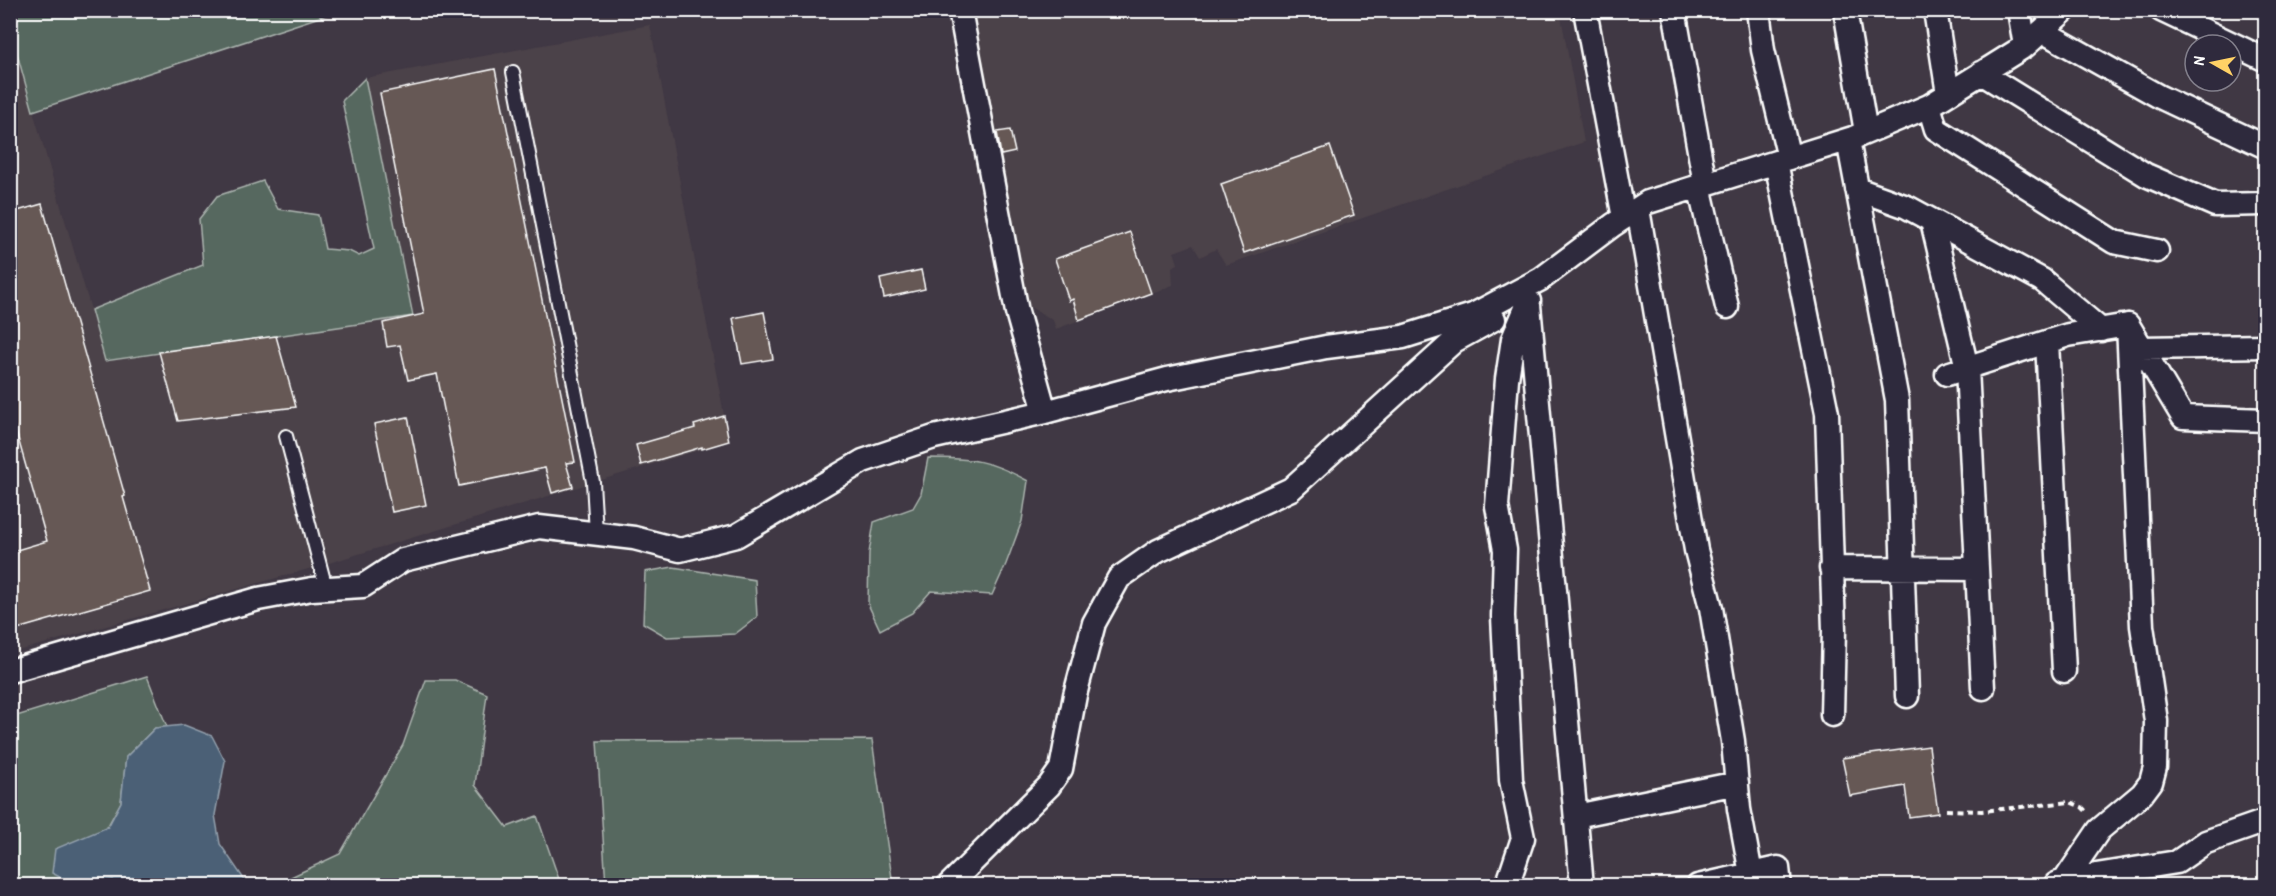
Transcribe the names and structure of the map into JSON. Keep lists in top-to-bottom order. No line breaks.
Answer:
{"north":"left"}
